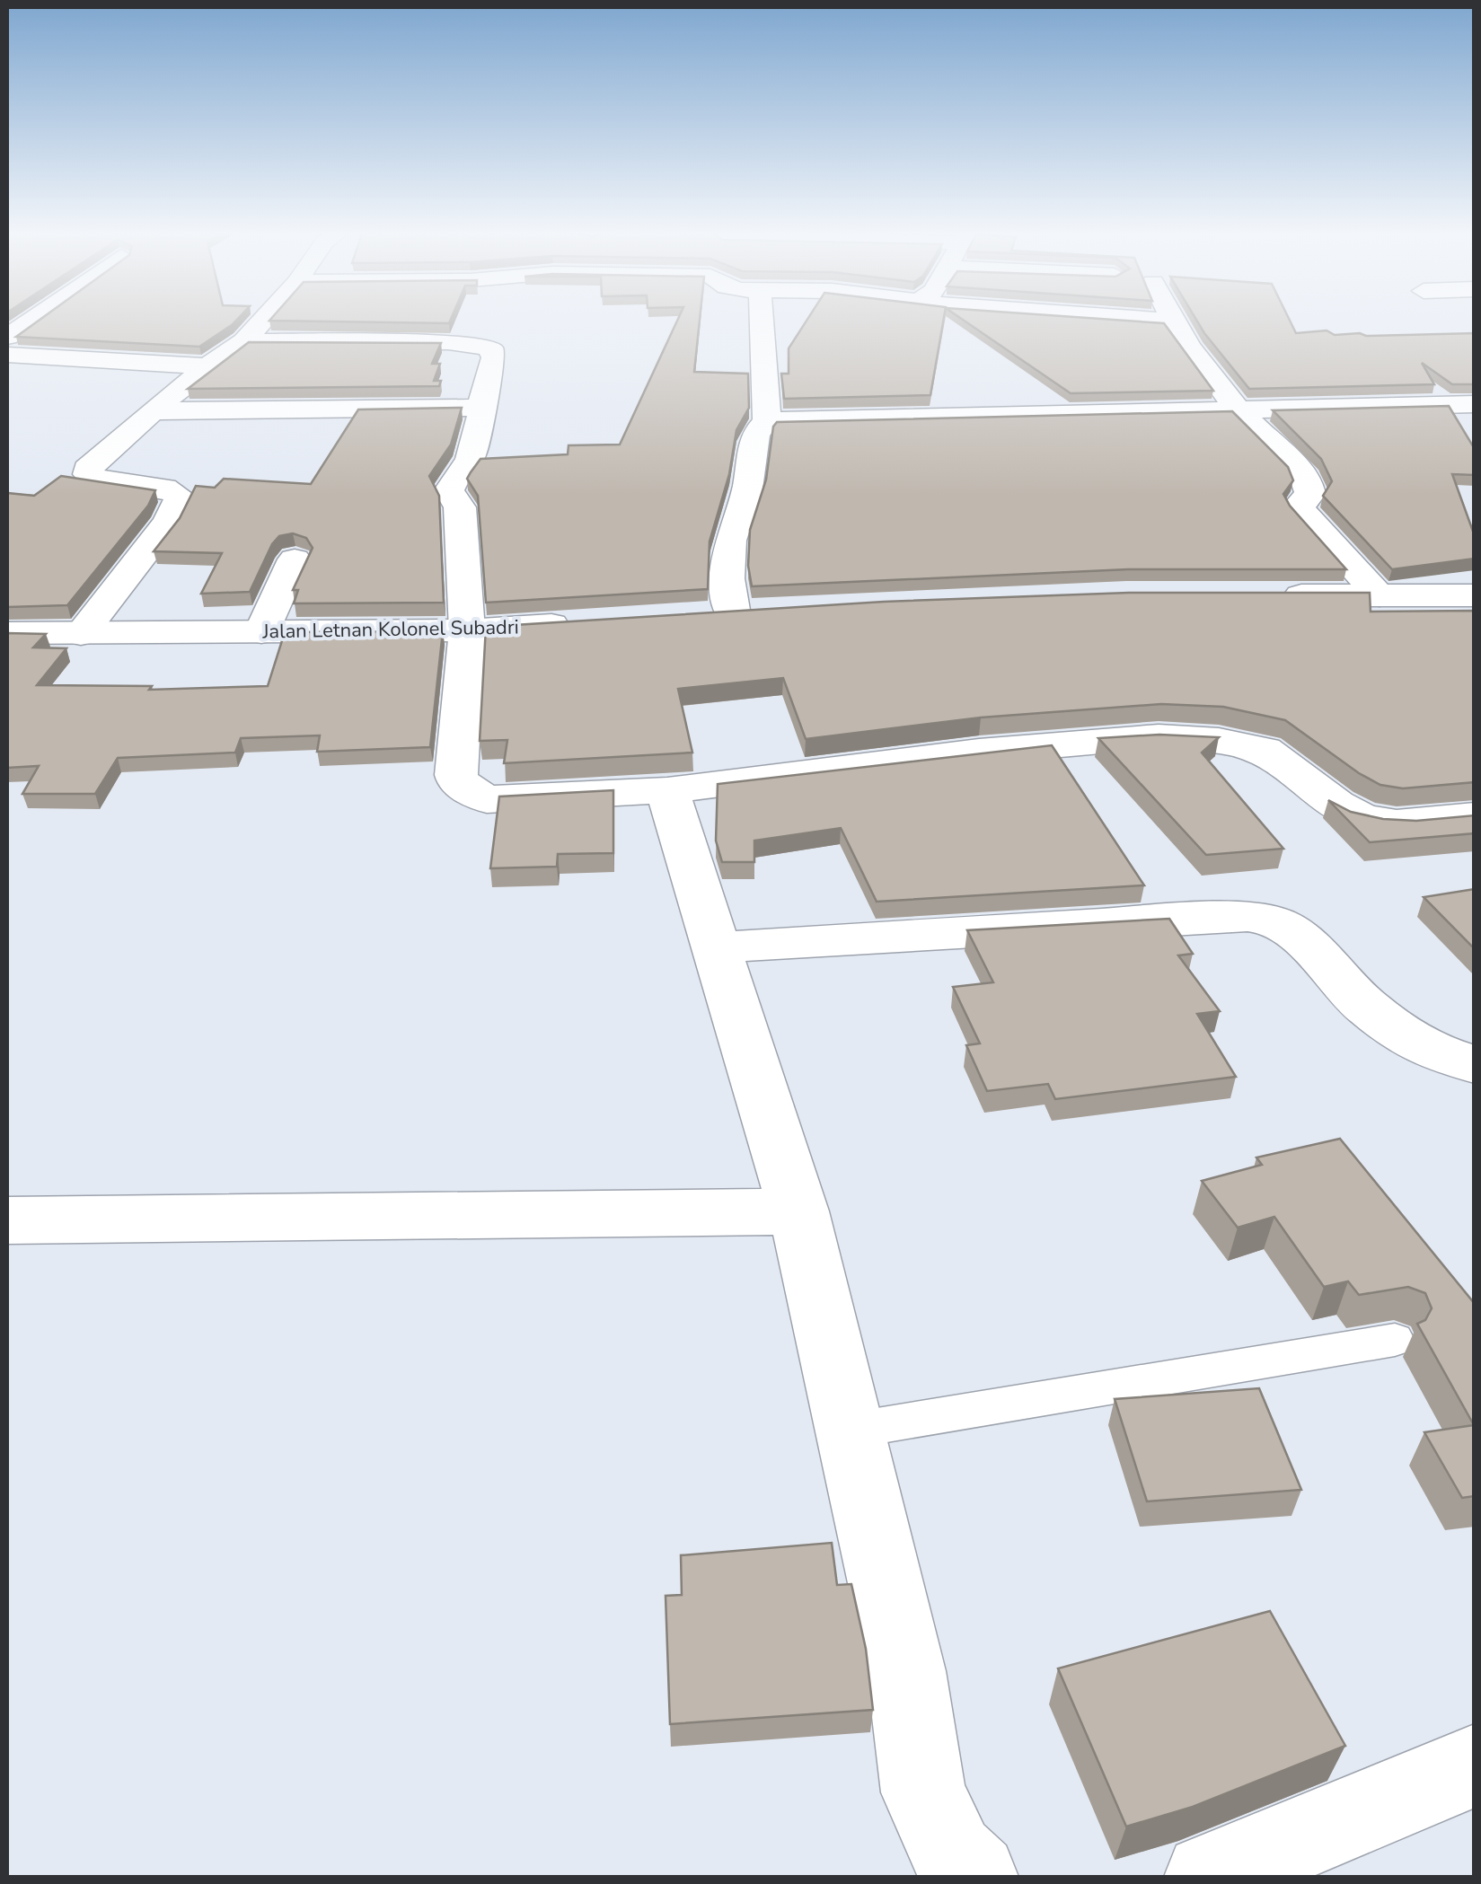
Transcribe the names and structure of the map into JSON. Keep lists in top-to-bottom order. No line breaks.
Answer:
{"streets":{"street":["Jalan Letnan Kolonel Subadri"]}}
